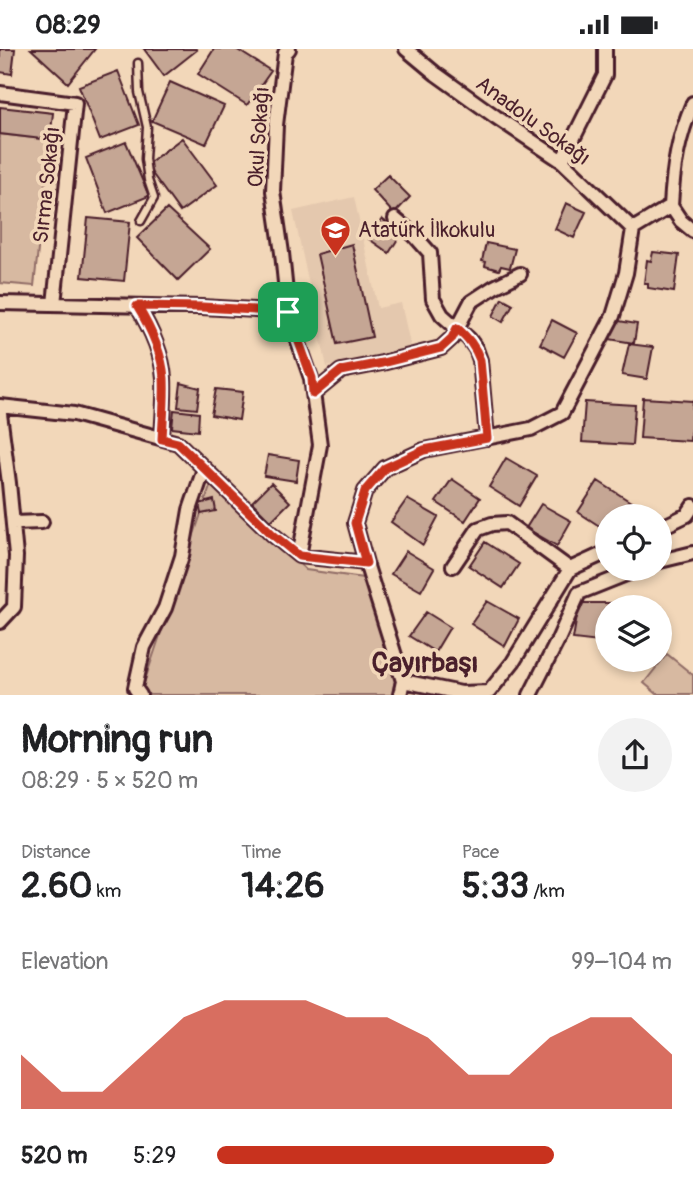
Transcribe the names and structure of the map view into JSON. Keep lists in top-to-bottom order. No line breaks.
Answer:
{"streets":{"street":["Anadolu Sokağı","Okul Sokağı","Sırma Sokağı"]},"districts":["Çayırbaşı"],"places":{"school or university":["Atatürk İlkokulu"]},"page":{"status":"08:29","heading":["Morning run","08:29 · 5 × 520 m"],"stats":[["Distance","2.60 km"],["Time","14:26"],["Pace","5:33 /km"]],"chart":["Elevation","99–104 m"],"list":[{"name":"520 m","note":"5:29"}]}}
